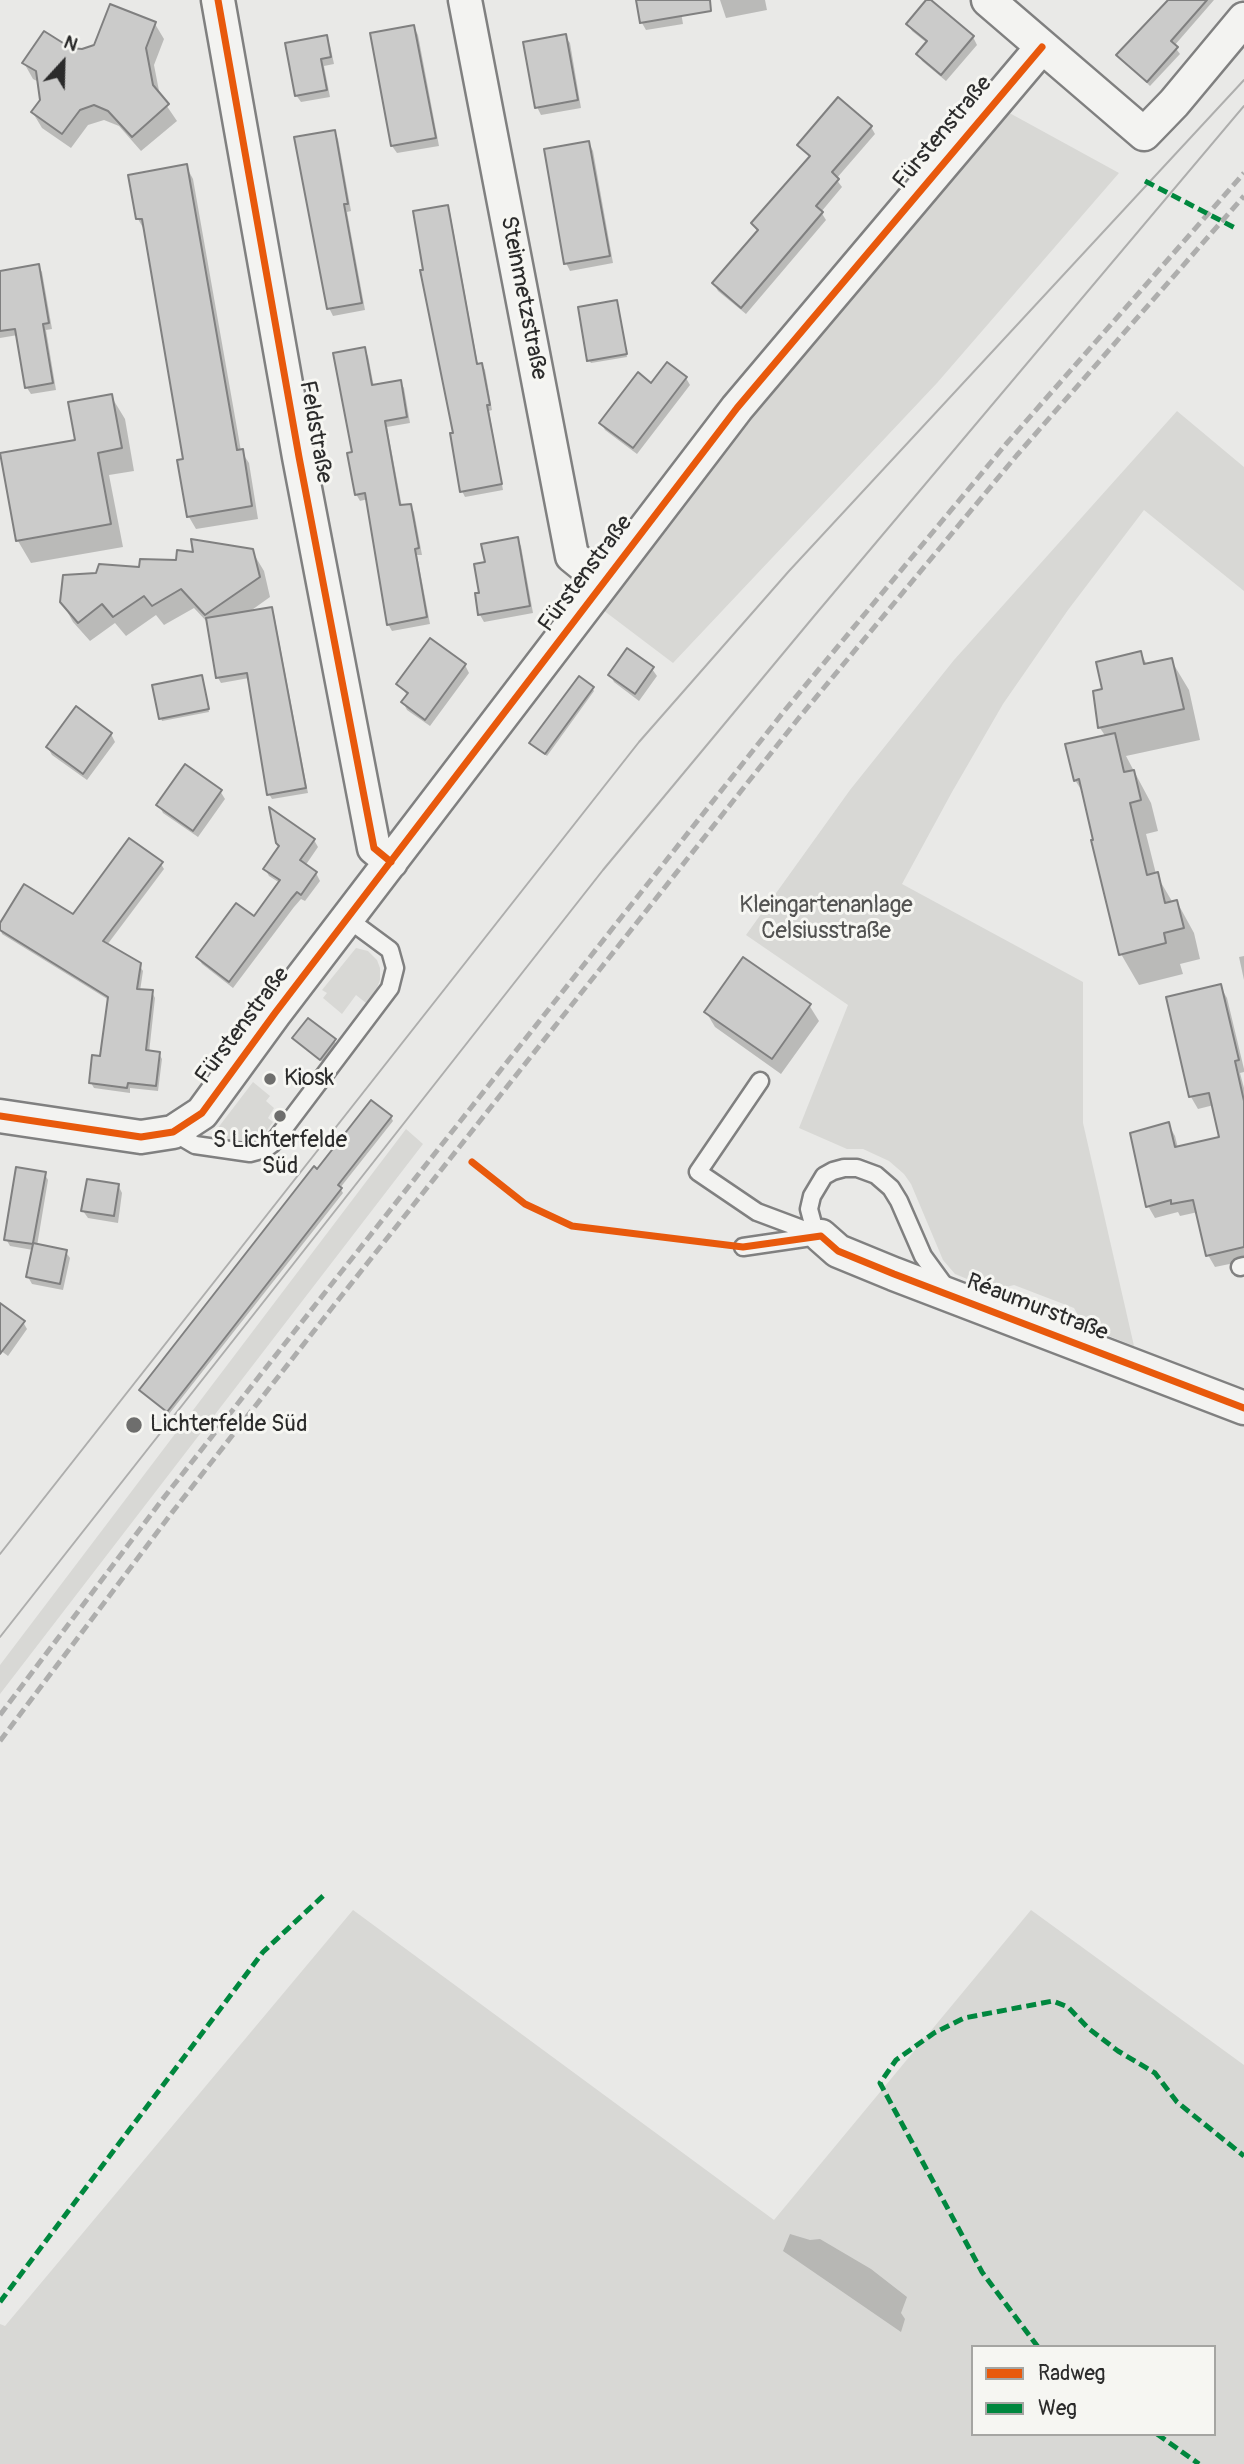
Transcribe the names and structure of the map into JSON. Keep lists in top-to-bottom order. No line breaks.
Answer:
{"streets":{"street":["Fürstenstraße","Steinmetzstraße","Feldstraße","Réaumurstraße"]},"crossings":[["Fürstenstraße","Steinmetzstraße"],["Fürstenstraße","Feldstraße"]],"parks":["Kleingartenanlage Celsiusstraße"],"places":["Kiosk","S Lichterfelde Süd","Lichterfelde Süd"],"legend":["Radweg","Weg"],"north":"top"}
